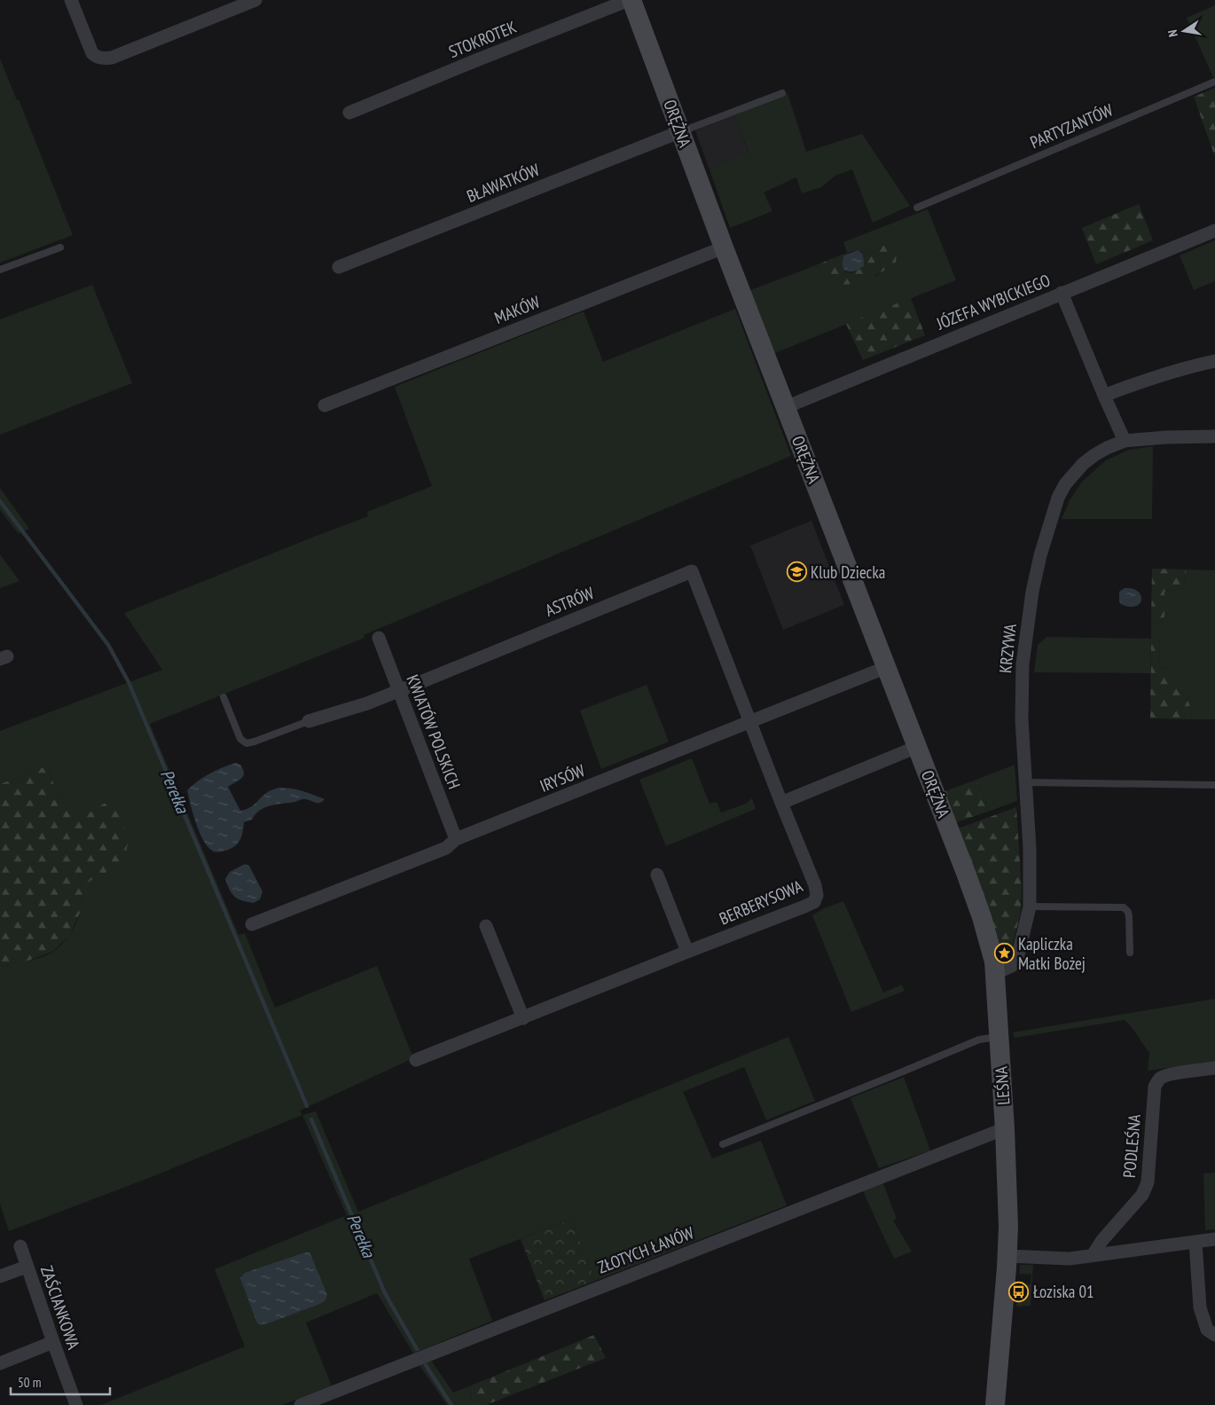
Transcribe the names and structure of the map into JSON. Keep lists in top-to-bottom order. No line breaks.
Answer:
{"streets":{"street":["STOKROTEK","ORĘŻNA","BŁAWATKÓW","JÓZEFA WYBICKIEGO","MAKÓW","ASTRÓW","KRZYWA","KWIATÓW POLSKICH","IRYSÓW","BERBERYSOWA","LEŚNA","PODLEŚNA","ZŁOTYCH ŁANÓW","ZAŚCIANKOWA"],"lane":["PARTYZANTÓW"]},"crossings":[["STOKROTEK","ORĘŻNA"],["ORĘŻNA","BŁAWATKÓW"],["ORĘŻNA","JÓZEFA WYBICKIEGO"],["ORĘŻNA","MAKÓW"],["ORĘŻNA","IRYSÓW"],["ORĘŻNA","LEŚNA"],["ASTRÓW","KWIATÓW POLSKICH"],["ASTRÓW","IRYSÓW"],["KRZYWA","LEŚNA"],["KWIATÓW POLSKICH","IRYSÓW"],["LEŚNA","ZŁOTYCH ŁANÓW"]],"water":["Perełka"],"places":{"school or university":["Klub Dziecka"],"place":["Kapliczka Matki Bożej"],"bus stop":["Łoziska 01"]},"scale_bar":"50 m","north":"left"}
